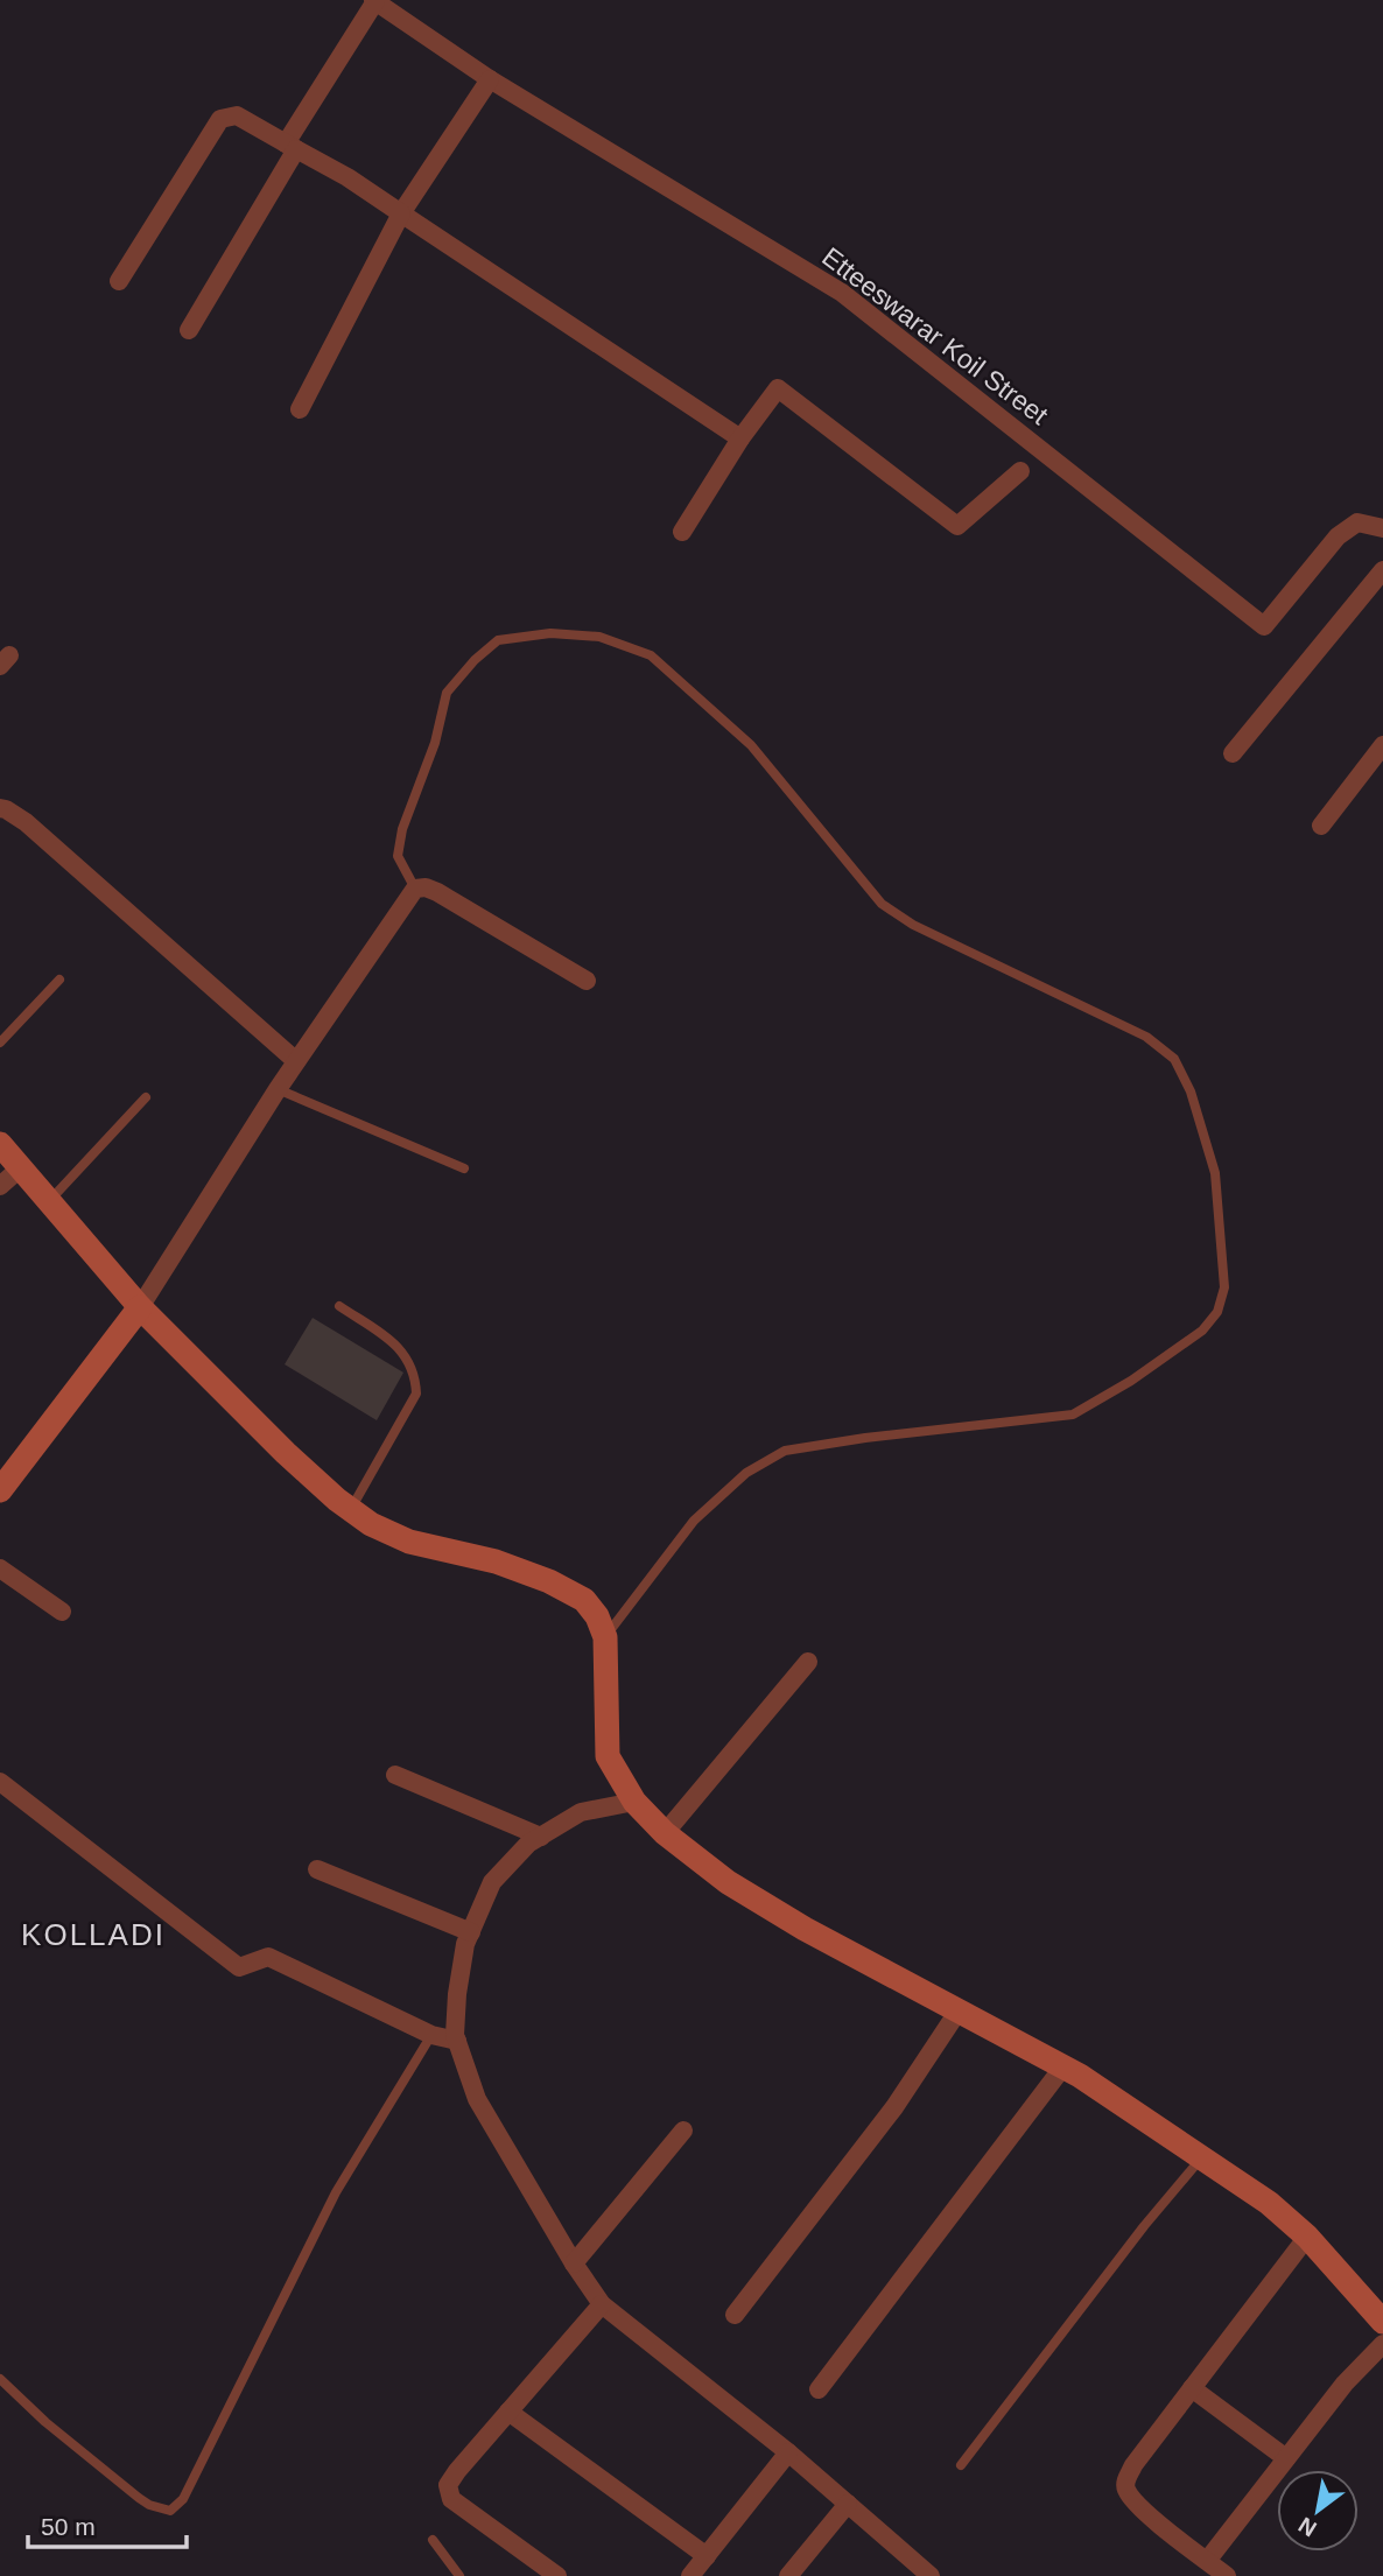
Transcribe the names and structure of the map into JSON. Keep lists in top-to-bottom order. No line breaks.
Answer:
{"streets":{"street":["Etteeswarar Koil Street"]},"districts":["KOLLADI"],"scale_bar":"50 m","north":"bottom left"}
